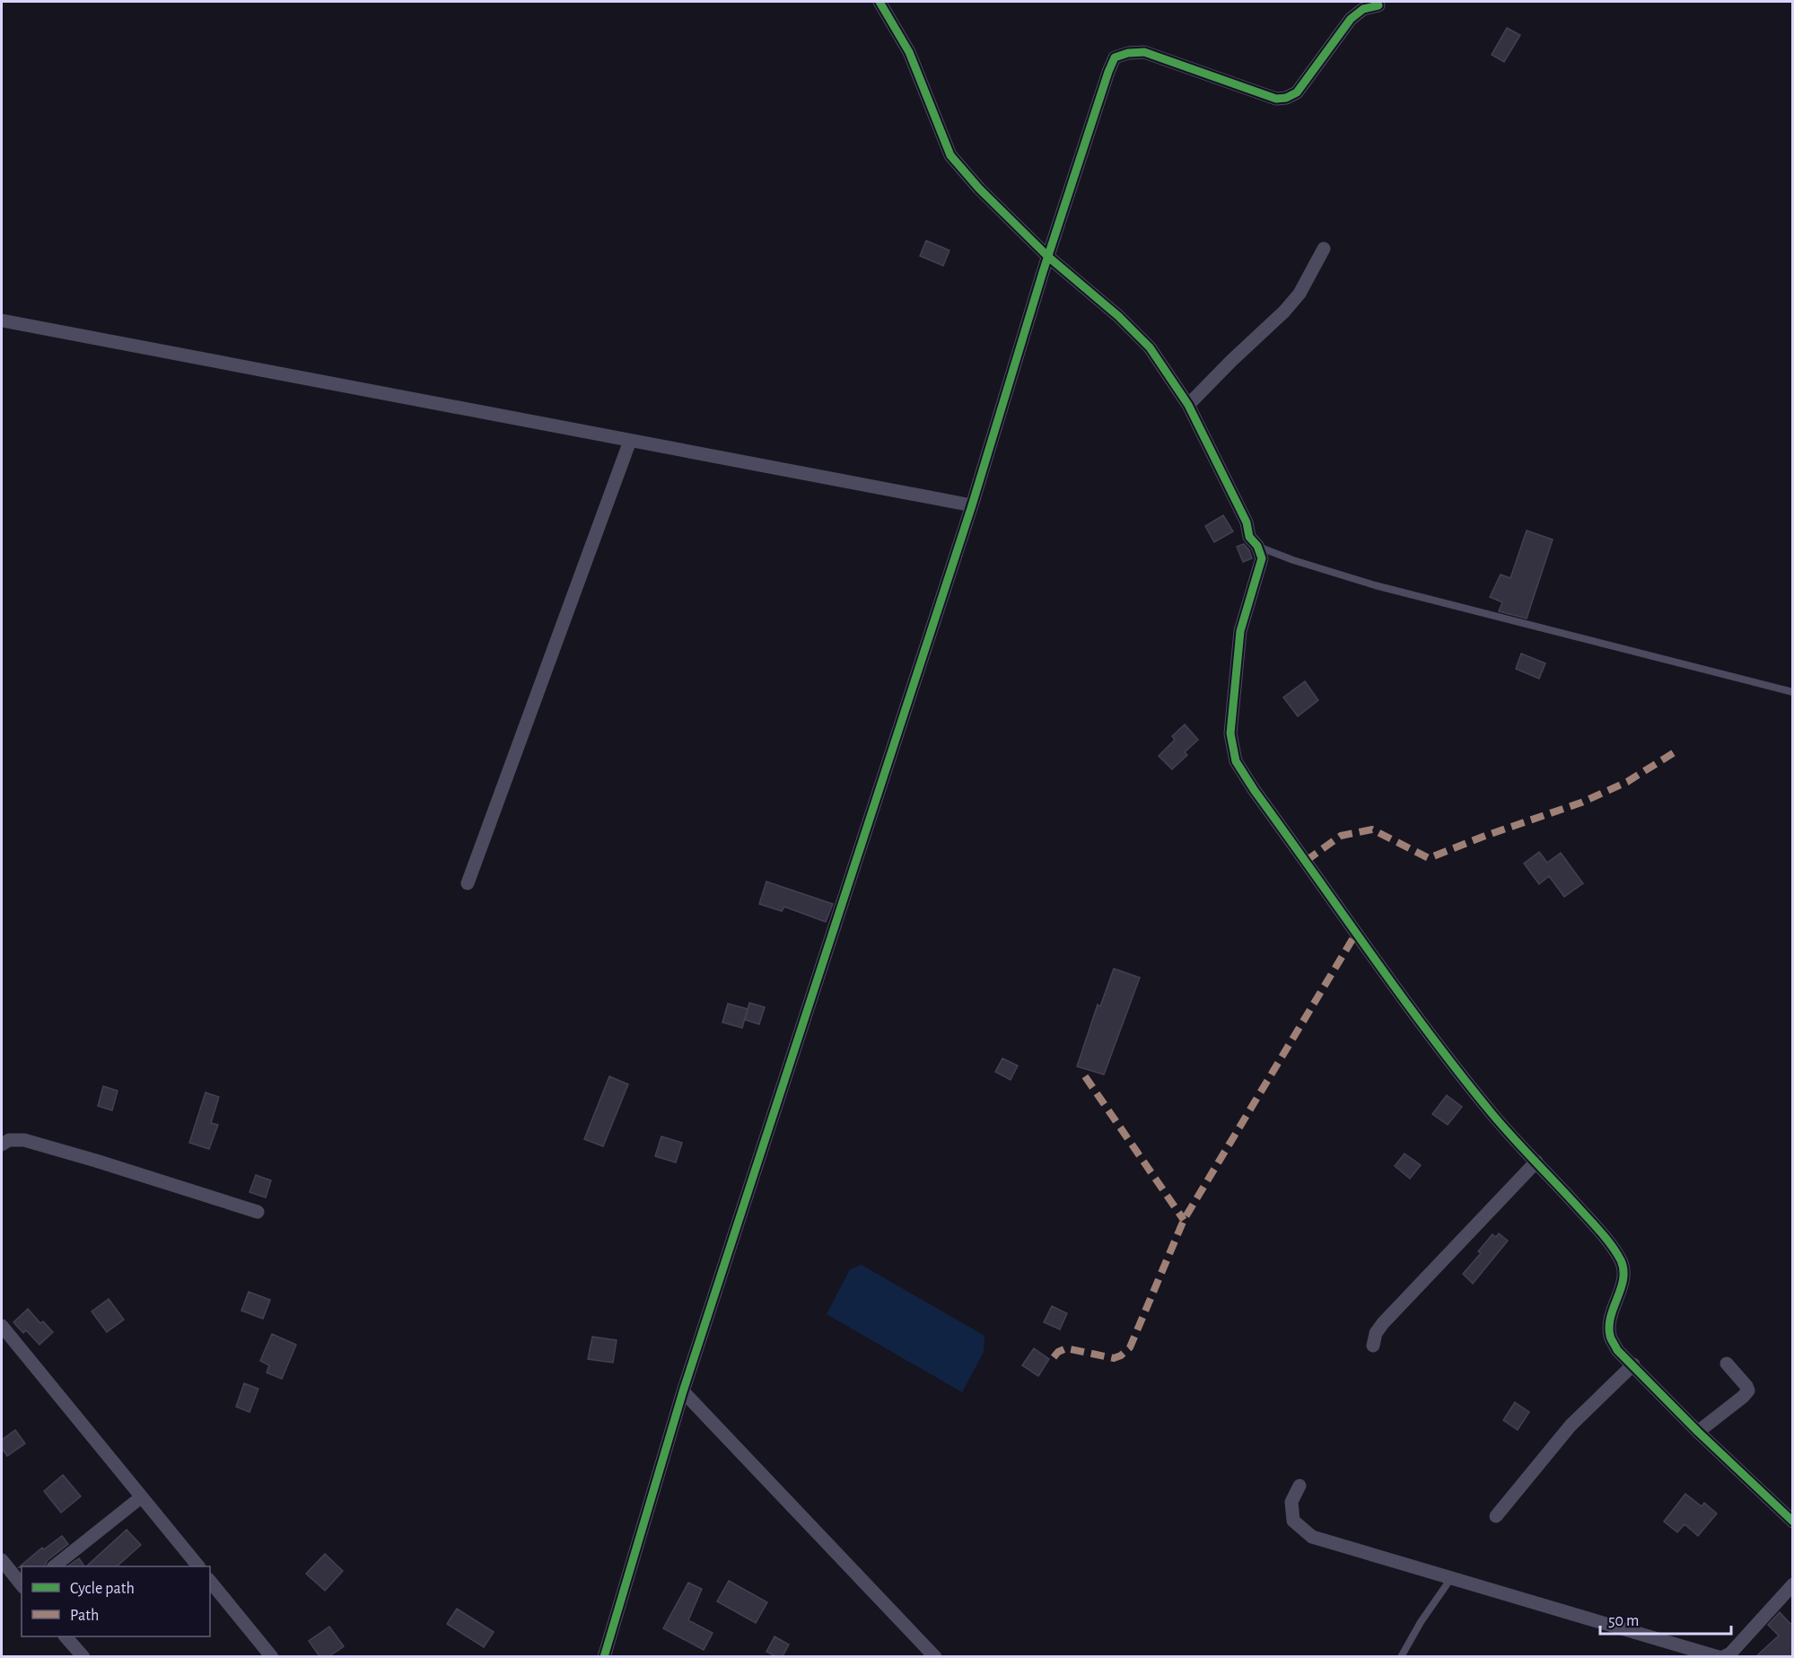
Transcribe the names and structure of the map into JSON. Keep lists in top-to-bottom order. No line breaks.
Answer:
{"legend":["Cycle path","Path"],"scale_bar":"50 m"}
